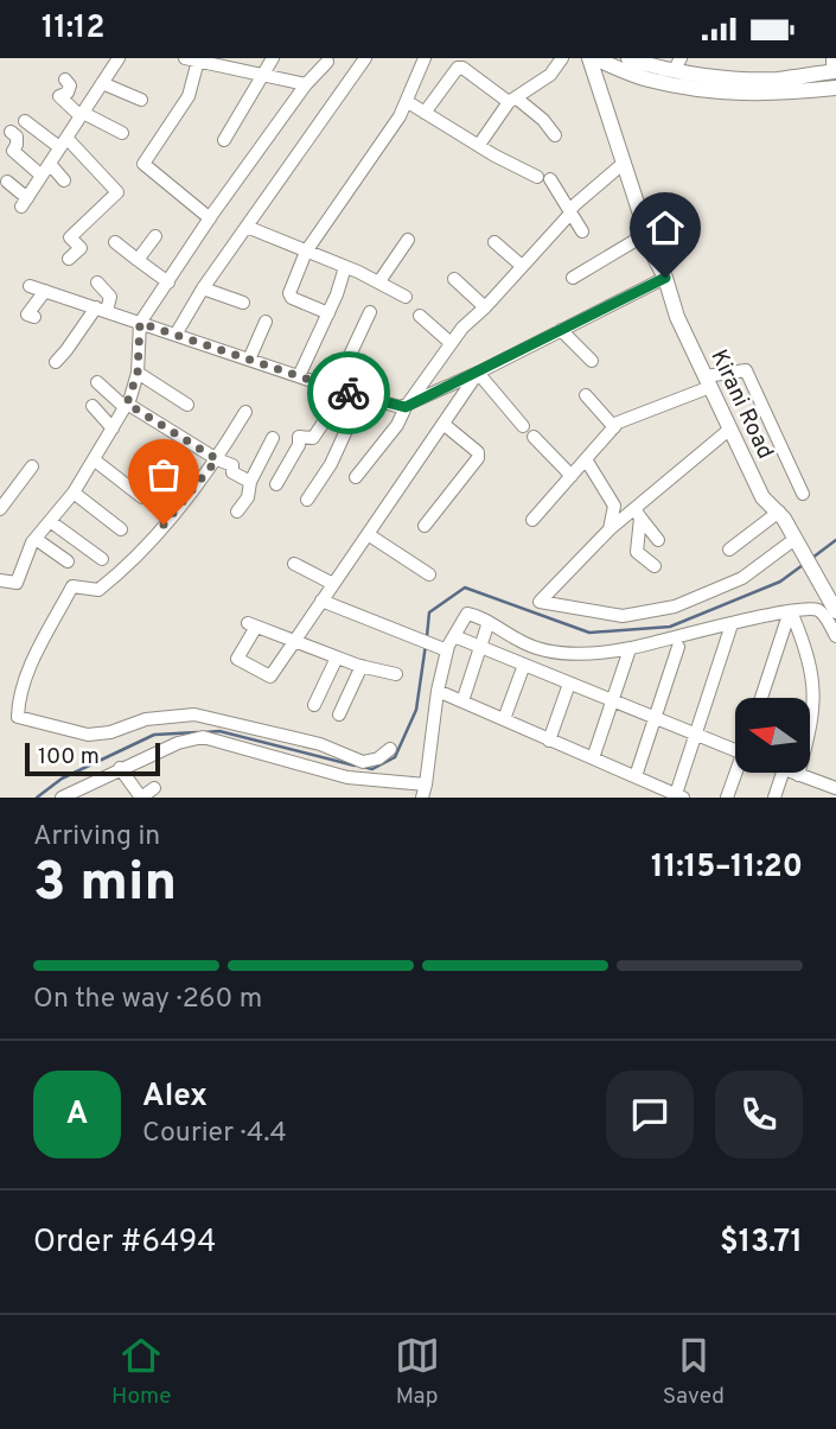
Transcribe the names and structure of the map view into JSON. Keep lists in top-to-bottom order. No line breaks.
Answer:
{"streets":{"main road":["Kirani Road"]},"scale_bar":"100 m","north":"left","page":{"status":"11:12","scale":"100 m","heading":["3 min","Arriving in","11:15–11:20"],"panel":["Alex","Courier · 4.4","Order #6494","$13.71"],"bar":"On the way · 260 m","round":"A","tabs":["Home","Map","Saved"]}}
